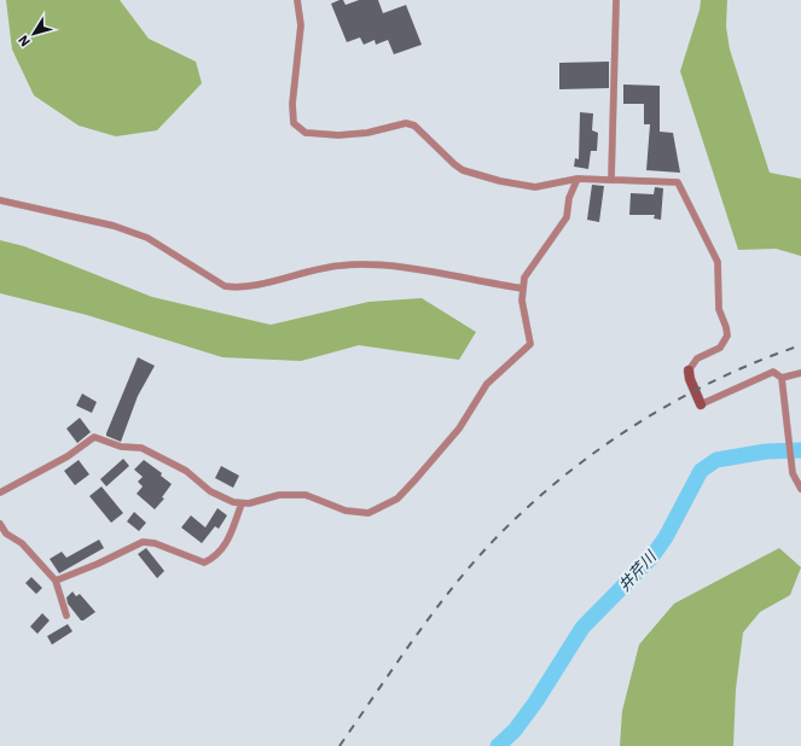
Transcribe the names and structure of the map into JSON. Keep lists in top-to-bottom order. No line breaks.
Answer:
{"water":["井芹川"],"north":"bottom left"}
